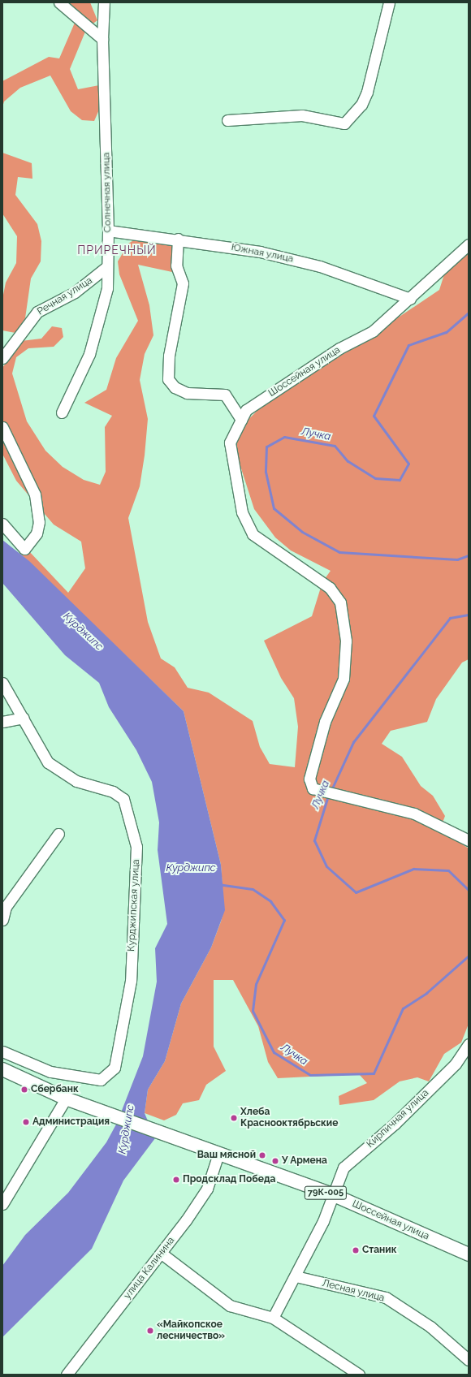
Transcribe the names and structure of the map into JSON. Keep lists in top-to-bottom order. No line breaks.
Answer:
{"streets":{"main road":["Шоссейная улица","79К-005"],"street":["Солнечная улица","Южная улица","Речная улица","Курджипская улица","Кирпичная улица","улица Калинина","Лесная улица"]},"crossings":[["Солнечная улица","Южная улица"],["Солнечная улица","Речная улица"],["Южная улица","Шоссейная улица"],["Шоссейная улица","Кирпичная улица"],["Шоссейная улица","улица Калинина"],["Кирпичная улица","Лесная улица"]],"districts":["ПРИРЕЧНЫЙ"],"water":["Лучка","Курджипс"],"places":["Сбербанк","Хлеба Краснооктябрьские","Администрация","Ваш мясной","У Армена","Продсклад Победа","Станик","«Майкопское лесничество»"]}
